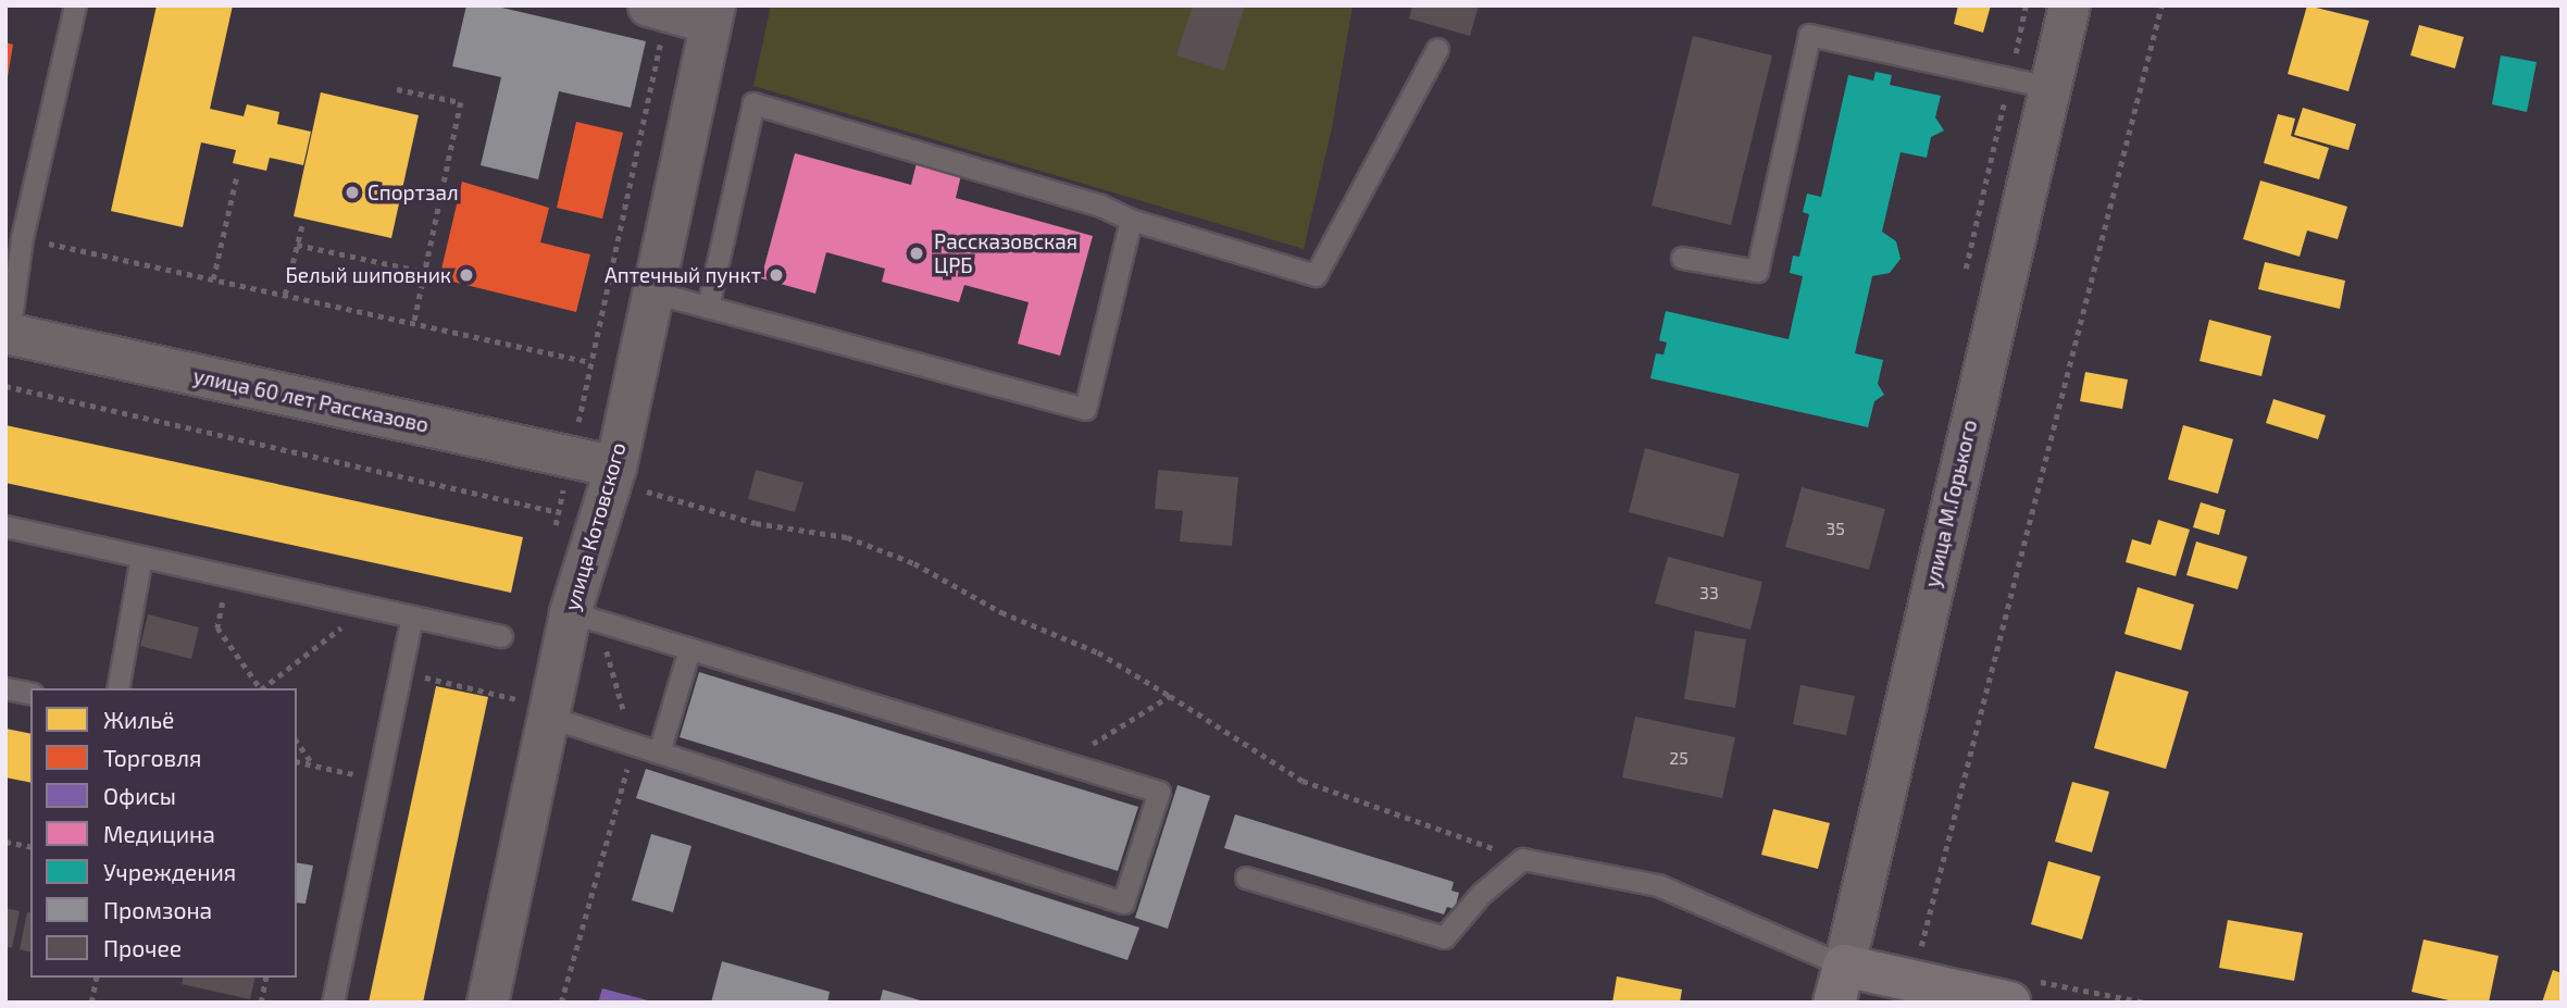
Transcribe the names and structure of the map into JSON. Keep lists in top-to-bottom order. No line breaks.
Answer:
{"streets":{"street":["улица 60 лет Рассказово","улица М.Горького","улица Котовского"]},"crossings":[["улица 60 лет Рассказово","улица Котовского"]],"places":["Спортзал","Рассказовская ЦРБ","Белый шиповник","Аптечный пункт"],"house_numbers":["35","33","25"],"legend":["Жильё","Торговля","Офисы","Медицина","Учреждения","Промзона","Прочее"]}
